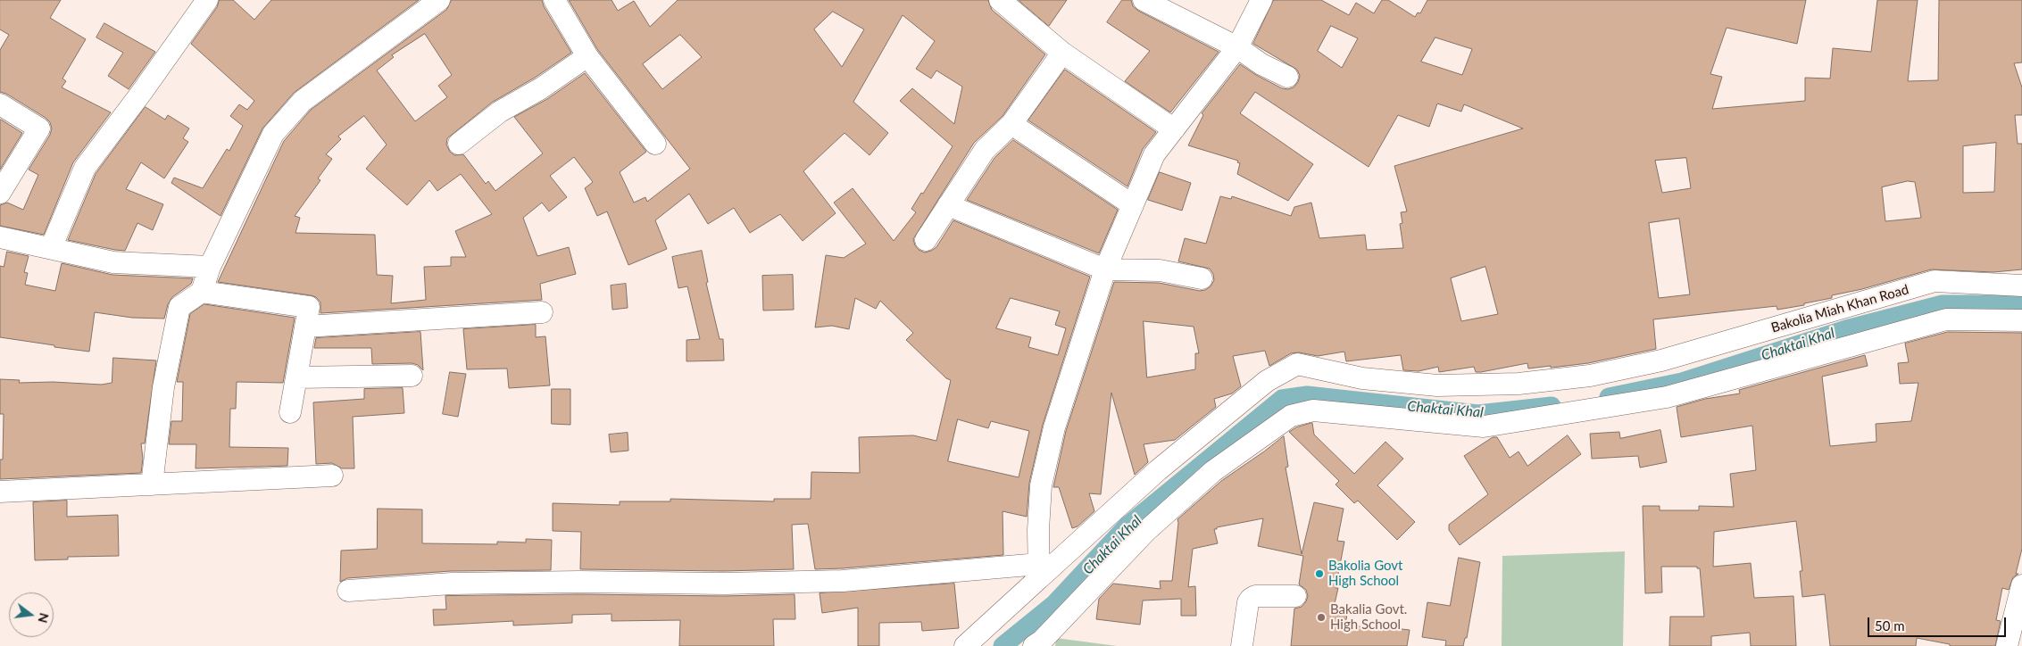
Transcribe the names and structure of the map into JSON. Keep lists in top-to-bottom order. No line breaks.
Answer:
{"streets":{"street":["Bakolia Miah Khan Road"]},"water":["Chaktai Khal"],"places":["Bakolia Govt High School","Bakalia Govt. High School"],"scale_bar":"50 m","north":"right"}
